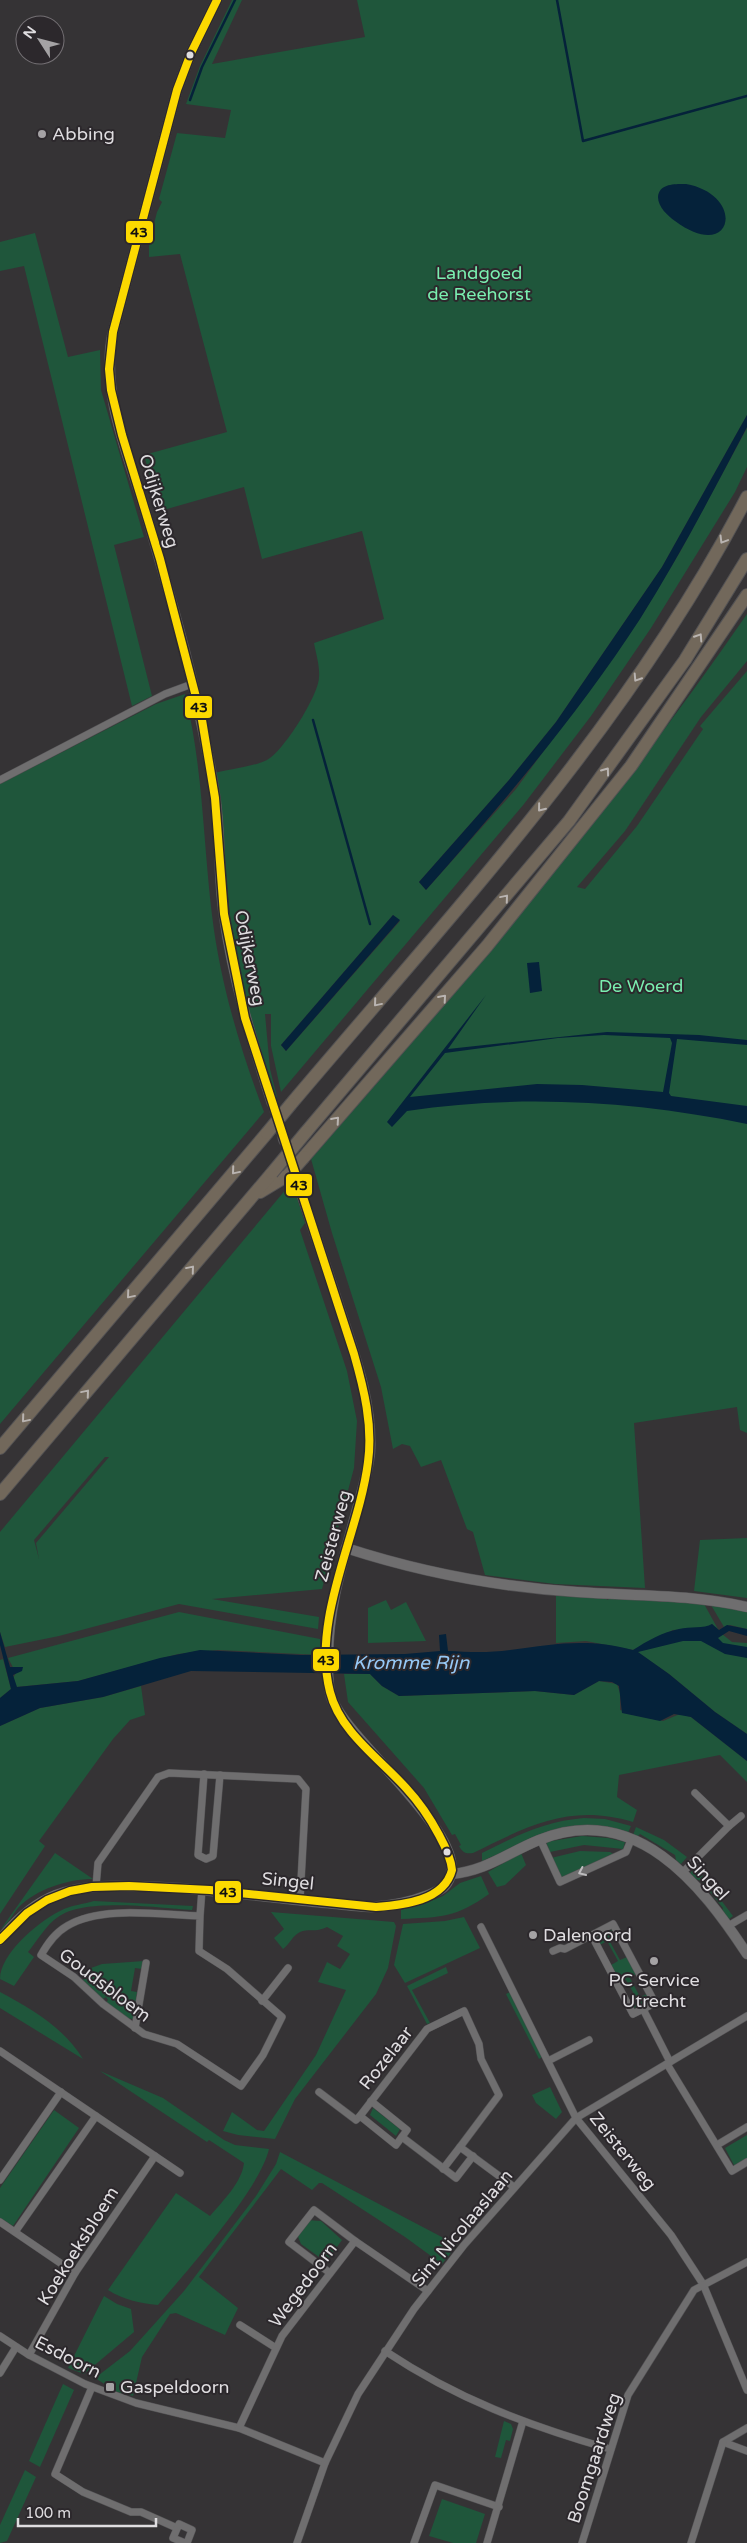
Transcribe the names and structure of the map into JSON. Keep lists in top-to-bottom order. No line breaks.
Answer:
{"streets":{"street":["Odijkerweg","Zeisterweg","Singel","Goudsbloem","Rozelaar","Sint Nicolaaslaan","Koekoeksbloem","Wegedoorn","Esdoorn","Boomgaardweg"]},"crossings":[["Zeisterweg","Singel"],["Zeisterweg","Sint Nicolaaslaan"],["Zeisterweg","Boomgaardweg"],["Singel","Goudsbloem"],["Sint Nicolaaslaan","Wegedoorn"],["Sint Nicolaaslaan","Esdoorn"],["Koekoeksbloem","Esdoorn"],["Wegedoorn","Esdoorn"]],"water":["Kromme Rijn"],"parks":["Landgoed de Reehorst","De Woerd"],"places":{"other":["Abbing","Dalenoord","PC Service Utrecht"],"transit":["Gaspeldoorn"]},"lines":["transit line 43"],"scale_bar":"100 m","north":"top left"}
